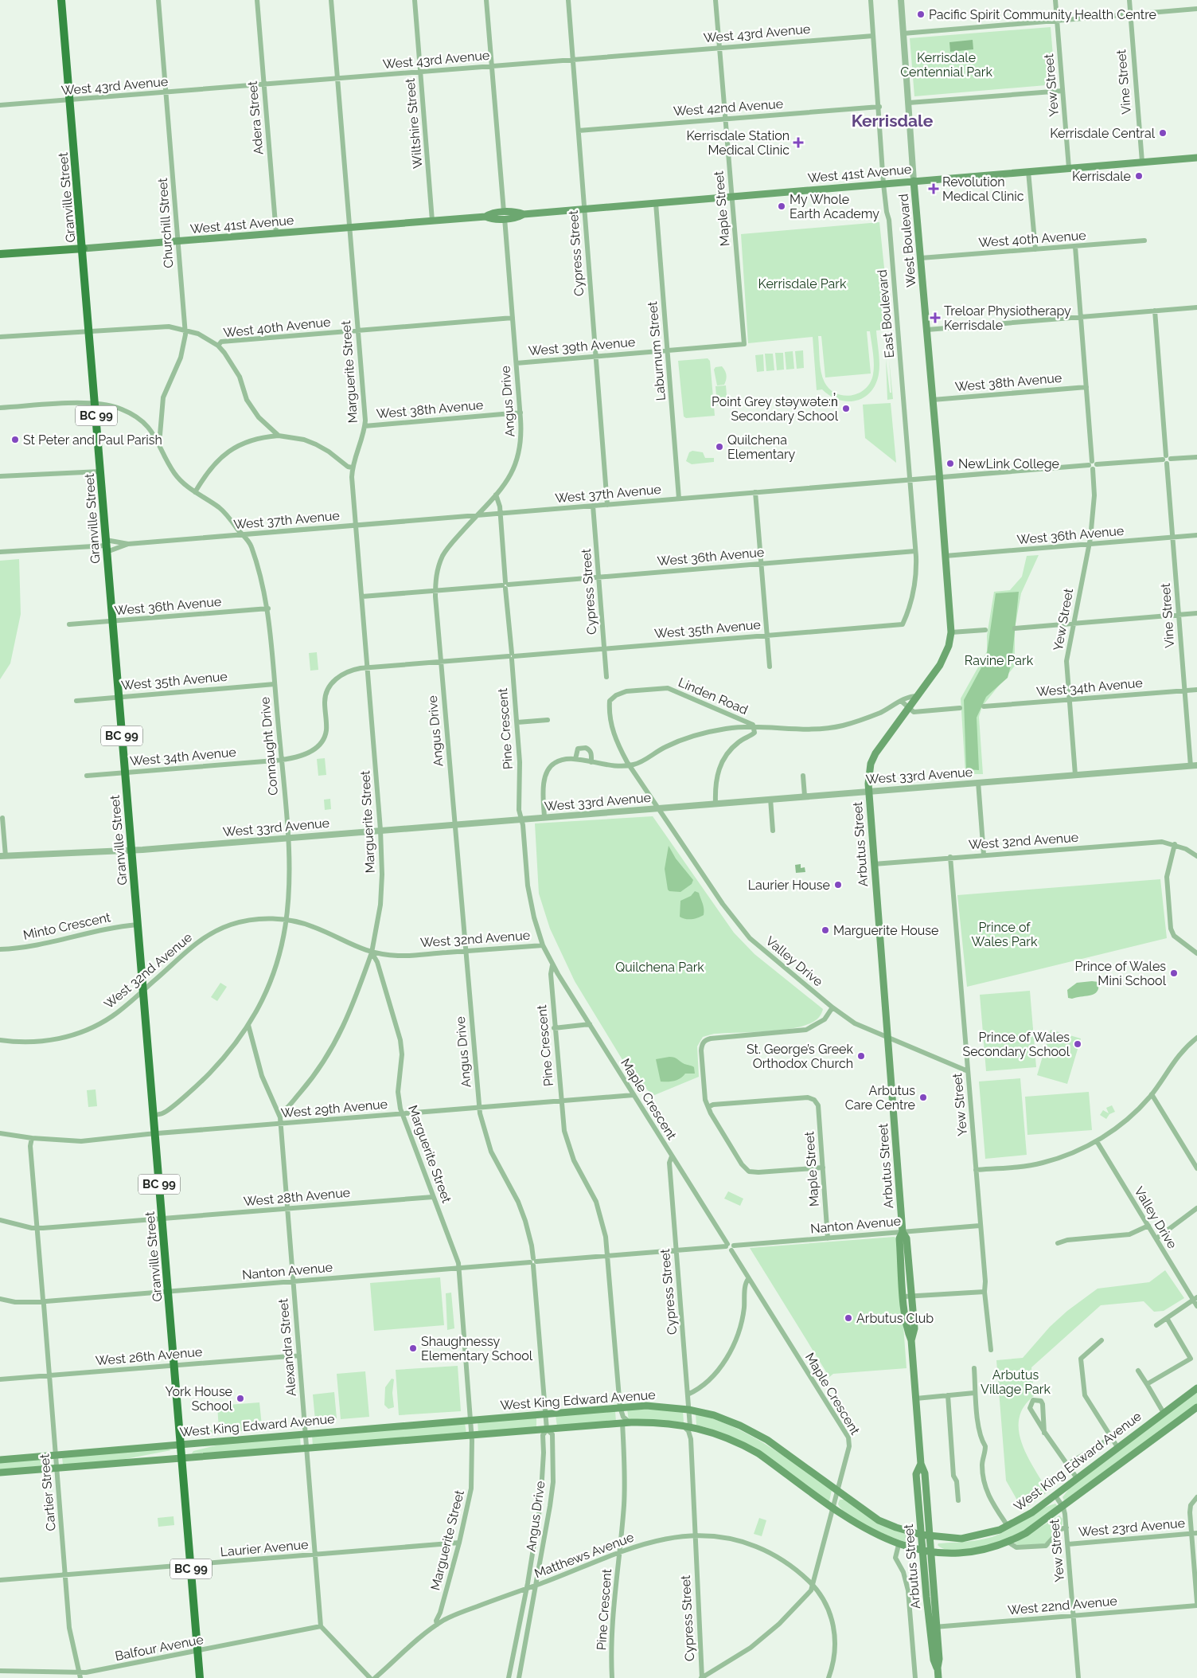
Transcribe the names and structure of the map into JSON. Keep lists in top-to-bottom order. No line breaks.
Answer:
{"streets":{"highway":["Granville Street","BC 99"],"main road":["West 41st Avenue","West Boulevard","Arbutus Street","West King Edward Avenue"],"street":["West 43rd Avenue","Vine Street","Yew Street","West 42nd Avenue","Adera Street","Wiltshire Street","Maple Street","Churchill Street","West 40th Avenue","Cypress Street","East Boulevard","West 39th Avenue","Laburnum Street","Marguerite Street","West 38th Avenue","Angus Drive","West 37th Avenue","West 36th Avenue","West 35th Avenue","West 34th Avenue","Linden Road","Pine Crescent","Connaught Drive","West 33rd Avenue","West 32nd Avenue","Minto Crescent","Valley Drive","Maple Crescent","West 29th Avenue","West 28th Avenue","Nanton Avenue","Alexandra Street","West 26th Avenue","Cartier Street","West 23rd Avenue","Laurier Avenue","Matthews Avenue","West 22nd Avenue","Balfour Avenue"]},"crossings":[["West 43rd Avenue","Adera Street"],["West 43rd Avenue","Wiltshire Street"],["West 43rd Avenue","Granville Street"],["West 43rd Avenue","Maple Street"],["West 43rd Avenue","Churchill Street"],["West 43rd Avenue","Cypress Street"],["West 43rd Avenue","East Boulevard"],["West 43rd Avenue","Marguerite Street"],["West 43rd Avenue","Angus Drive"],["Vine Street","West 41st Avenue"],["Vine Street","West 37th Avenue"],["Vine Street","West 36th Avenue"],["Vine Street","West 34th Avenue"],["Vine Street","West 33rd Avenue"],["Yew Street","West 41st Avenue"],["Yew Street","West 40th Avenue"],["Yew Street","West 38th Avenue"],["Yew Street","West 37th Avenue"],["Yew Street","West 36th Avenue"],["Yew Street","West 34th Avenue"],["Yew Street","West 33rd Avenue"],["Yew Street","West 32nd Avenue"],["Yew Street","Valley Drive"],["Yew Street","Nanton Avenue"],["Yew Street","West King Edward Avenue"],["Yew Street","West 23rd Avenue"],["Yew Street","West 22nd Avenue"],["West 42nd Avenue","Maple Street"],["West 42nd Avenue","Cypress Street"],["West 42nd Avenue","East Boulevard"],["Adera Street","West 41st Avenue"],["Wiltshire Street","West 41st Avenue"],["West 41st Avenue","Granville Street"],["West 41st Avenue","Maple Street"],["West 41st Avenue","Churchill Street"],["West 41st Avenue","West Boulevard"],["West 41st Avenue","Cypress Street"],["West 41st Avenue","East Boulevard"],["West 41st Avenue","Laburnum Street"],["West 41st Avenue","Marguerite Street"],["West 41st Avenue","Angus Drive"],["Granville Street","West 40th Avenue"],["Granville Street","West 37th Avenue"],["Granville Street","West 36th Avenue"],["Granville Street","West 35th Avenue"],["Granville Street","West 34th Avenue"],["Granville Street","Connaught Drive"],["Granville Street","West 33rd Avenue"],["Granville Street","West 32nd Avenue"],["Granville Street","Minto Crescent"],["Granville Street","West 29th Avenue"],["Granville Street","West 28th Avenue"],["Granville Street","Nanton Avenue"],["Granville Street","West 26th Avenue"],["Granville Street","West King Edward Avenue"],["Granville Street","Laurier Avenue"],["Granville Street","Balfour Avenue"],["Maple Street","West 39th Avenue"],["Maple Street","Nanton Avenue"],["Churchill Street","West 40th Avenue"],["Churchill Street","Connaught Drive"],["West 40th Avenue","West Boulevard"],["West 40th Avenue","Marguerite Street"],["West 40th Avenue","Angus Drive"],["West Boulevard","West 38th Avenue"],["West Boulevard","West 37th Avenue"],["West Boulevard","Arbutus Street"],["Cypress Street","West 39th Avenue"],["Cypress Street","West 37th Avenue"],["Cypress Street","West 36th Avenue"],["Cypress Street","West 35th Avenue"],["Cypress Street","Maple Crescent"],["Cypress Street","Nanton Avenue"],["Cypress Street","West King Edward Avenue"],["Cypress Street","Matthews Avenue"],["East Boulevard","West 37th Avenue"],["East Boulevard","West 36th Avenue"],["East Boulevard","West 35th Avenue"],["West 39th Avenue","Laburnum Street"],["West 39th Avenue","Angus Drive"],["Laburnum Street","West 37th Avenue"],["Marguerite Street","West 38th Avenue"],["Marguerite Street","West 37th Avenue"],["Marguerite Street","West 36th Avenue"],["Marguerite Street","West 35th Avenue"],["Marguerite Street","West 34th Avenue"],["Marguerite Street","West 33rd Avenue"],["Marguerite Street","West 32nd Avenue"],["Marguerite Street","West 29th Avenue"],["Marguerite Street","West 28th Avenue"],["Marguerite Street","Nanton Avenue"],["Marguerite Street","West King Edward Avenue"],["Marguerite Street","Laurier Avenue"],["Marguerite Street","Matthews Avenue"],["West 38th Avenue","Angus Drive"],["Angus Drive","West 37th Avenue"],["Angus Drive","West 36th Avenue"],["Angus Drive","West 35th Avenue"],["Angus Drive","Pine Crescent"],["Angus Drive","West 33rd Avenue"],["Angus Drive","West 32nd Avenue"],["Angus Drive","West 29th Avenue"],["Angus Drive","Nanton Avenue"],["Angus Drive","West King Edward Avenue"],["Angus Drive","Matthews Avenue"],["West 37th Avenue","Pine Crescent"],["West 37th Avenue","Connaught Drive"],["West 37th Avenue","Arbutus Street"],["West 36th Avenue","Pine Crescent"],["West 36th Avenue","Connaught Drive"],["West 36th Avenue","Arbutus Street"],["West 35th Avenue","West 34th Avenue"],["West 35th Avenue","Pine Crescent"],["West 35th Avenue","Connaught Drive"],["West 34th Avenue","Connaught Drive"],["Pine Crescent","West 33rd Avenue"],["Pine Crescent","West 32nd Avenue"],["Pine Crescent","Maple Crescent"],["Pine Crescent","West 29th Avenue"],["Pine Crescent","Nanton Avenue"],["Pine Crescent","West King Edward Avenue"],["Pine Crescent","Matthews Avenue"],["Connaught Drive","West 33rd Avenue"],["Connaught Drive","West 32nd Avenue"],["Connaught Drive","Alexandra Street"],["West 33rd Avenue","Arbutus Street"],["West 33rd Avenue","Valley Drive"],["West 32nd Avenue","Arbutus Street"],["Arbutus Street","Valley Drive"],["Arbutus Street","Nanton Avenue"],["Arbutus Street","West King Edward Avenue"],["Arbutus Street","West 22nd Avenue"],["Maple Crescent","West 29th Avenue"],["Maple Crescent","Nanton Avenue"],["Maple Crescent","West King Edward Avenue"],["Maple Crescent","Matthews Avenue"],["West 29th Avenue","Alexandra Street"],["West 28th Avenue","Alexandra Street"],["West 28th Avenue","Cartier Street"],["Nanton Avenue","Alexandra Street"],["Nanton Avenue","Cartier Street"],["Alexandra Street","West 26th Avenue"],["Alexandra Street","West King Edward Avenue"],["Alexandra Street","Laurier Avenue"],["Alexandra Street","Balfour Avenue"],["West 26th Avenue","Cartier Street"],["West King Edward Avenue","Cartier Street"],["West King Edward Avenue","West 23rd Avenue"],["Cartier Street","Laurier Avenue"],["Cartier Street","Balfour Avenue"]],"districts":["Kerrisdale"],"parks":["Kerrisdale Centennial Park","Kerrisdale Park","Ravine Park","Prince of Wales Park","Quilchena Park","Arbutus Village Park"],"places":{"other":["Pacific Spirit Community Health Centre","Kerrisdale Central","Kerrisdale","My Whole Earth Academy","Point Grey stəywəte:n̓ Secondary School","St Peter and Paul Parish","Quilchena Elementary","NewLink College","Laurier House","Marguerite House","Prince of Wales Mini School","Prince of Wales Secondary School","St. George’s Greek Orthodox Church","Arbutus Care Centre","Arbutus Club","Shaughnessy Elementary School","York House School"],"health":["Kerrisdale Station Medical Clinic","Revolution Medical Clinic","Treloar Physiotherapy Kerrisdale"]}}
